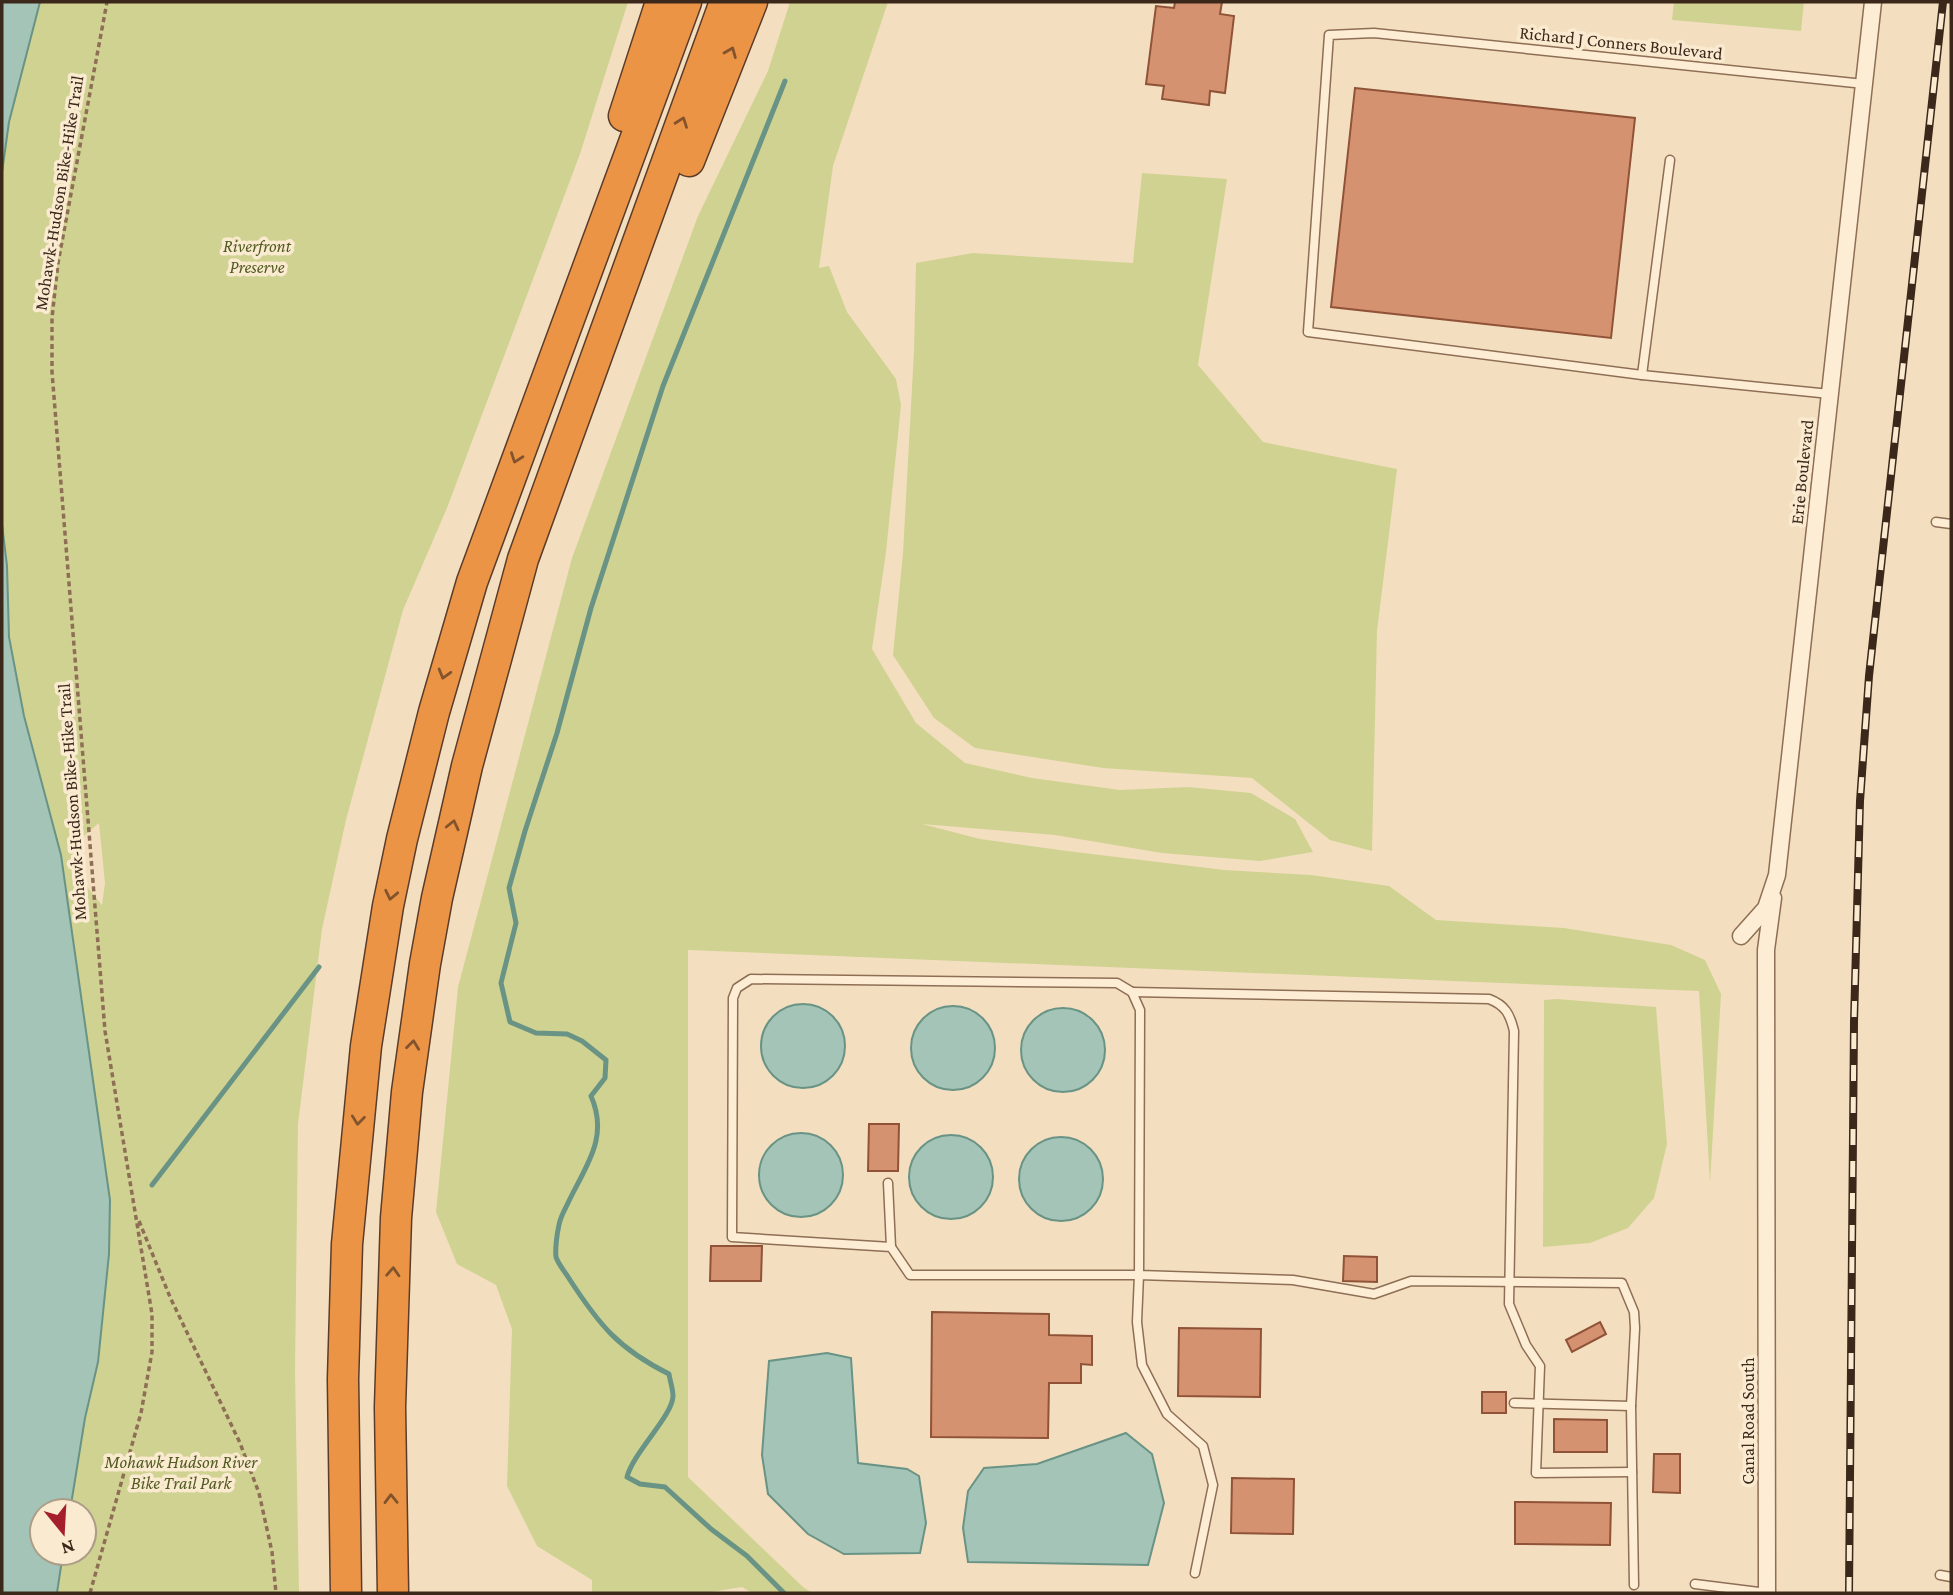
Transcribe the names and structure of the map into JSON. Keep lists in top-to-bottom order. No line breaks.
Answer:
{"streets":{"street":["Erie Boulevard","Canal Road South"],"lane":["Richard J Conners Boulevard"],"path":["Mohawk-Hudson Bike-Hike Trail"]},"crossings":[["Richard J Conners Boulevard","Erie Boulevard"],["Erie Boulevard","Canal Road South"]],"parks":["Riverfront Preserve","Mohawk Hudson River Bike Trail Park"],"north":"bottom"}
